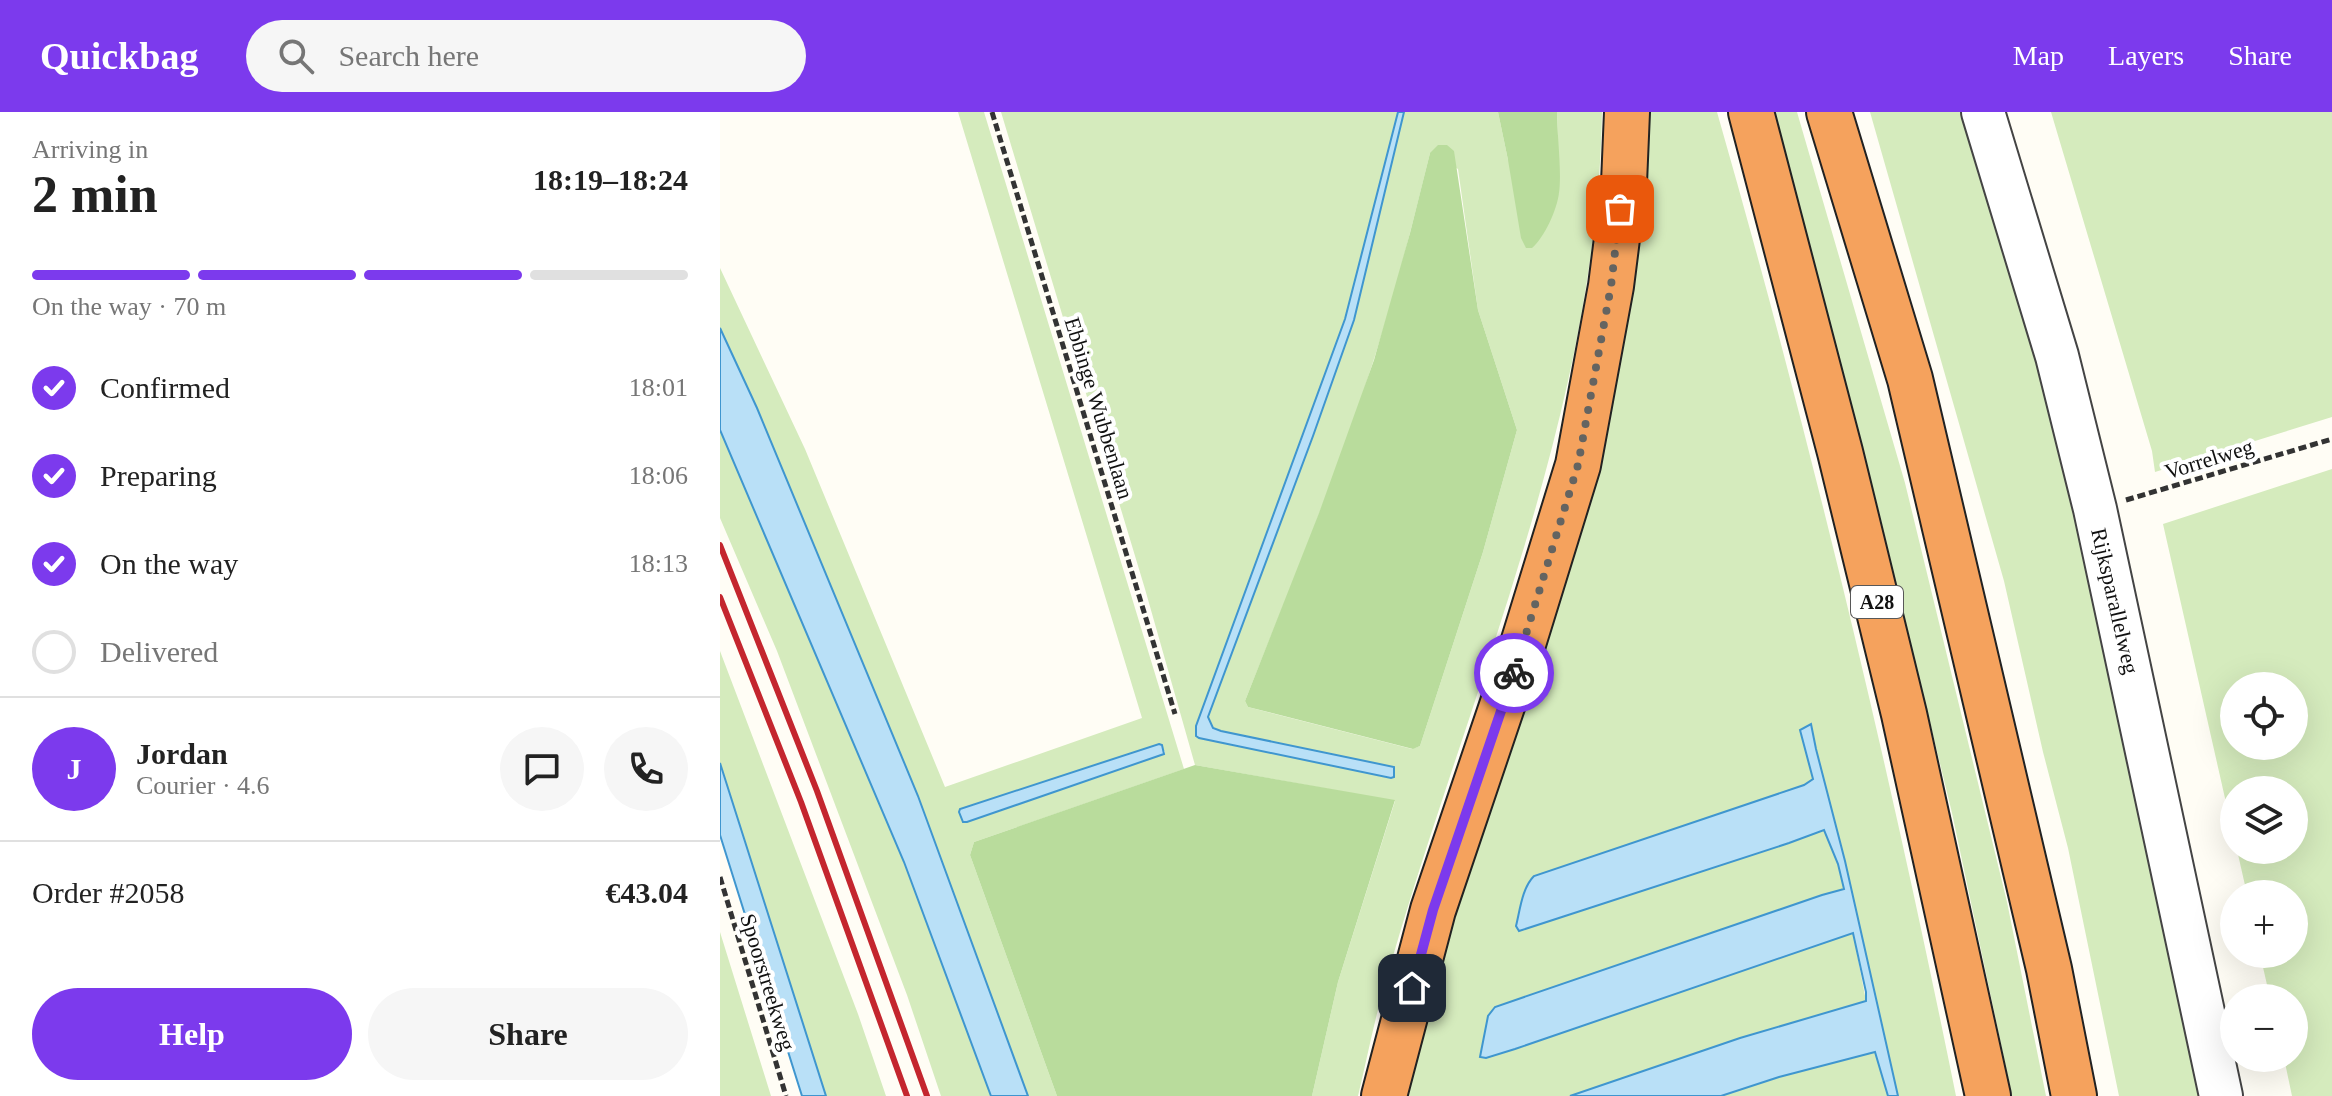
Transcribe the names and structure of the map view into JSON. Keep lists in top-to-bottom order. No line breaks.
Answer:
{"streets":{"highway":["A28"],"street":["Rijksparallelweg"],"path":["Ebbinge Wubbenlaan","Vorrelweg","Spoorstreekweg"]},"crossings":[["Vorrelweg","Rijksparallelweg"]],"page":{"header":"Quickbag","search":"Search here","nav":["Map","Layers","Share"],"heading":["2 min","Arriving in","18:19–18:24"],"panel":["Jordan","Courier · 4.6","Order #2058","€43.04"],"bar":"On the way · 70 m","list":[["Confirmed","18:01"],["Preparing","18:06"],["On the way","18:13"],"Delivered"],"map_buttons":["+","−"],"round":"J","buttons":["Help","Share"]}}
